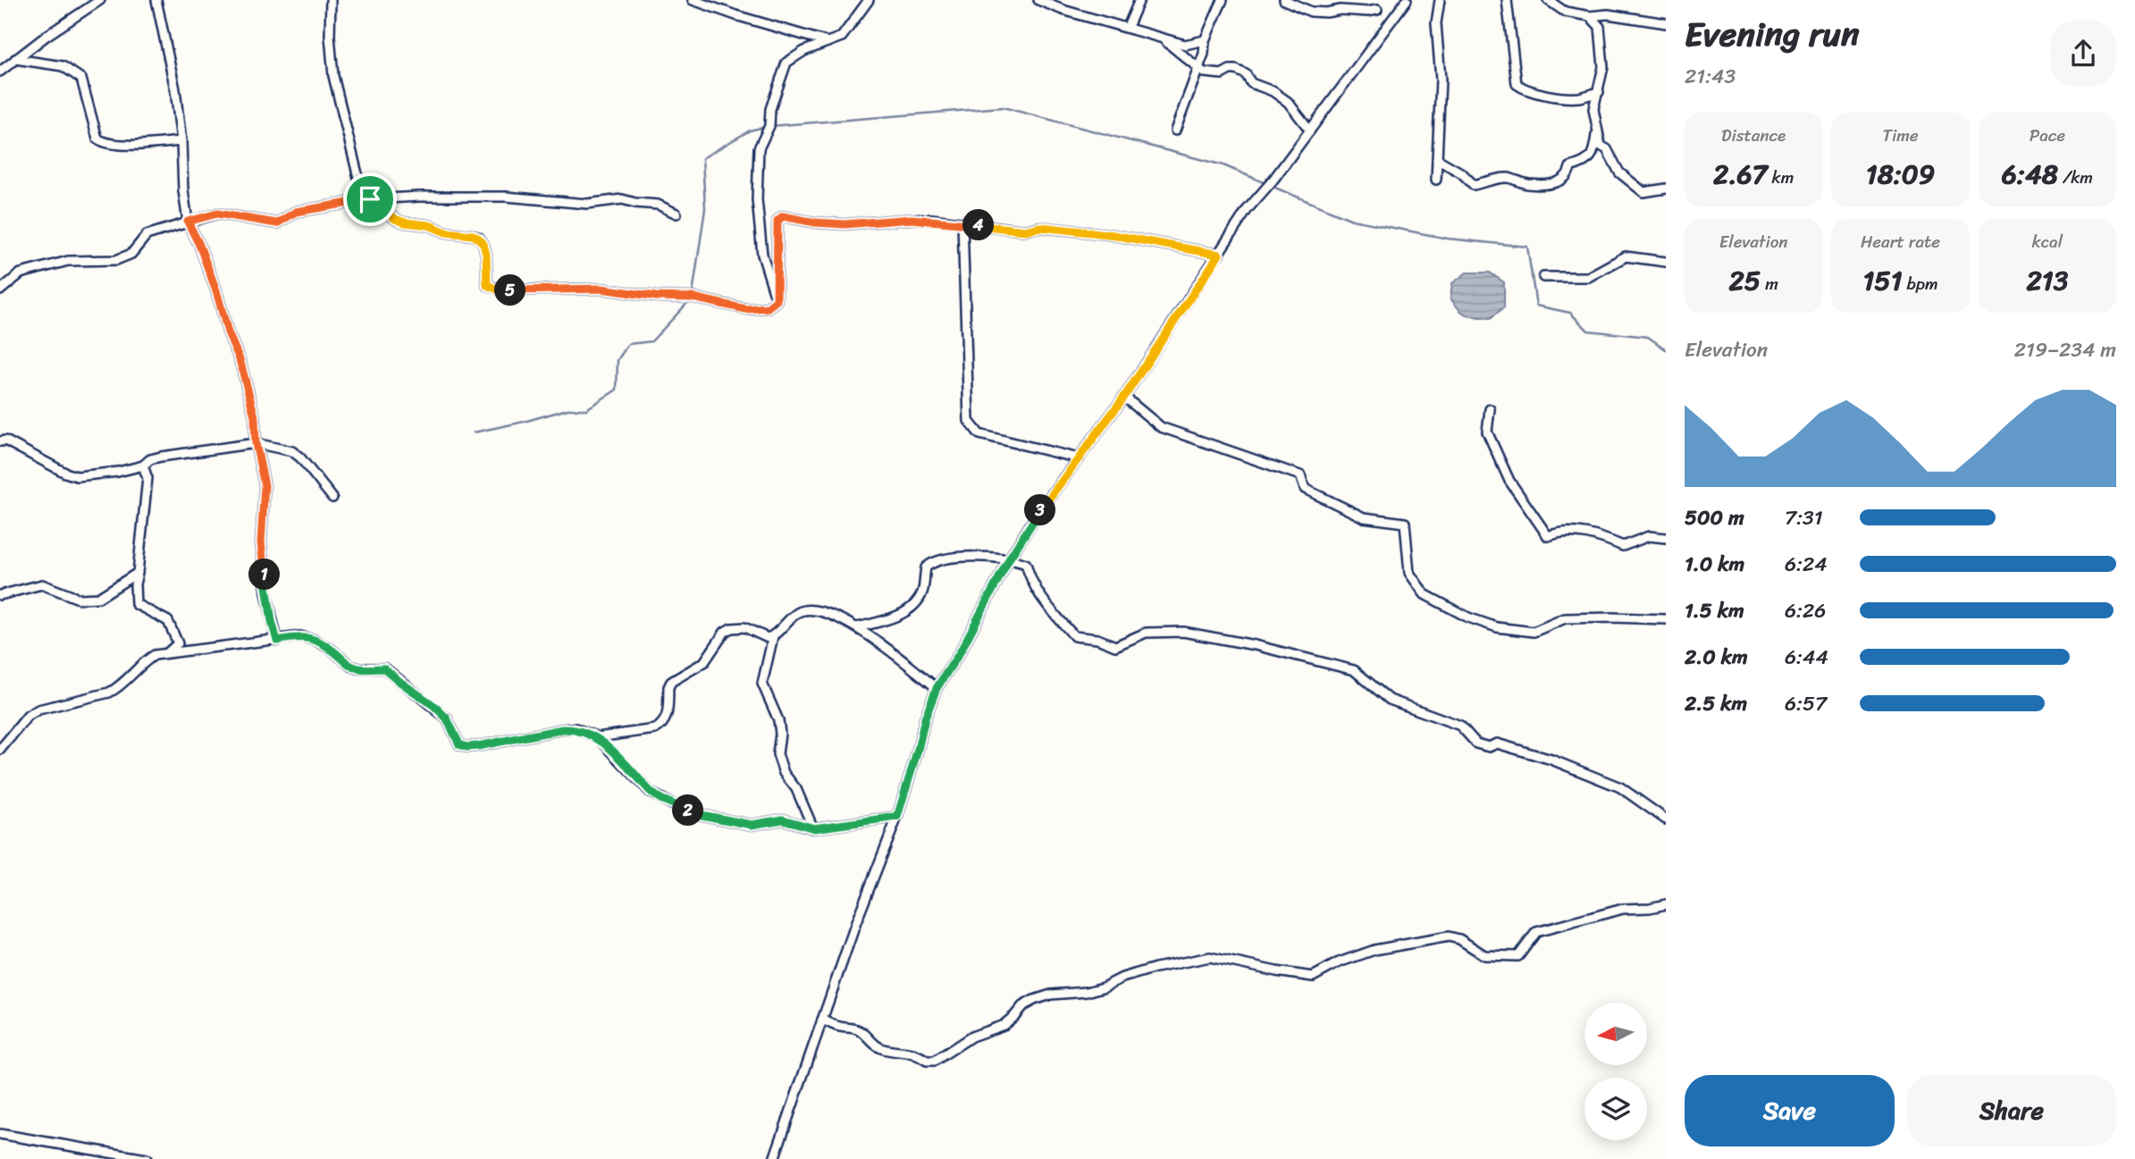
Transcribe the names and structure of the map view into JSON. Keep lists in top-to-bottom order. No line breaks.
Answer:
{"north":"left","page":{"heading":["Evening run","21:43"],"stats":[["Distance","2.67 km"],["Time","18:09"],["Pace","6:48 /km"],["Elevation","25 m"],["Heart rate","151 bpm"],["kcal","213"]],"pins":["4","5","3","1","2"],"chart":["Elevation","219–234 m"],"list":[{"name":"500 m","note":"7:31"},{"name":"1.0 km","note":"6:24"},{"name":"1.5 km","note":"6:26"},{"name":"2.0 km","note":"6:44"},{"name":"2.5 km","note":"6:57"}],"buttons":["Save","Share"]}}
